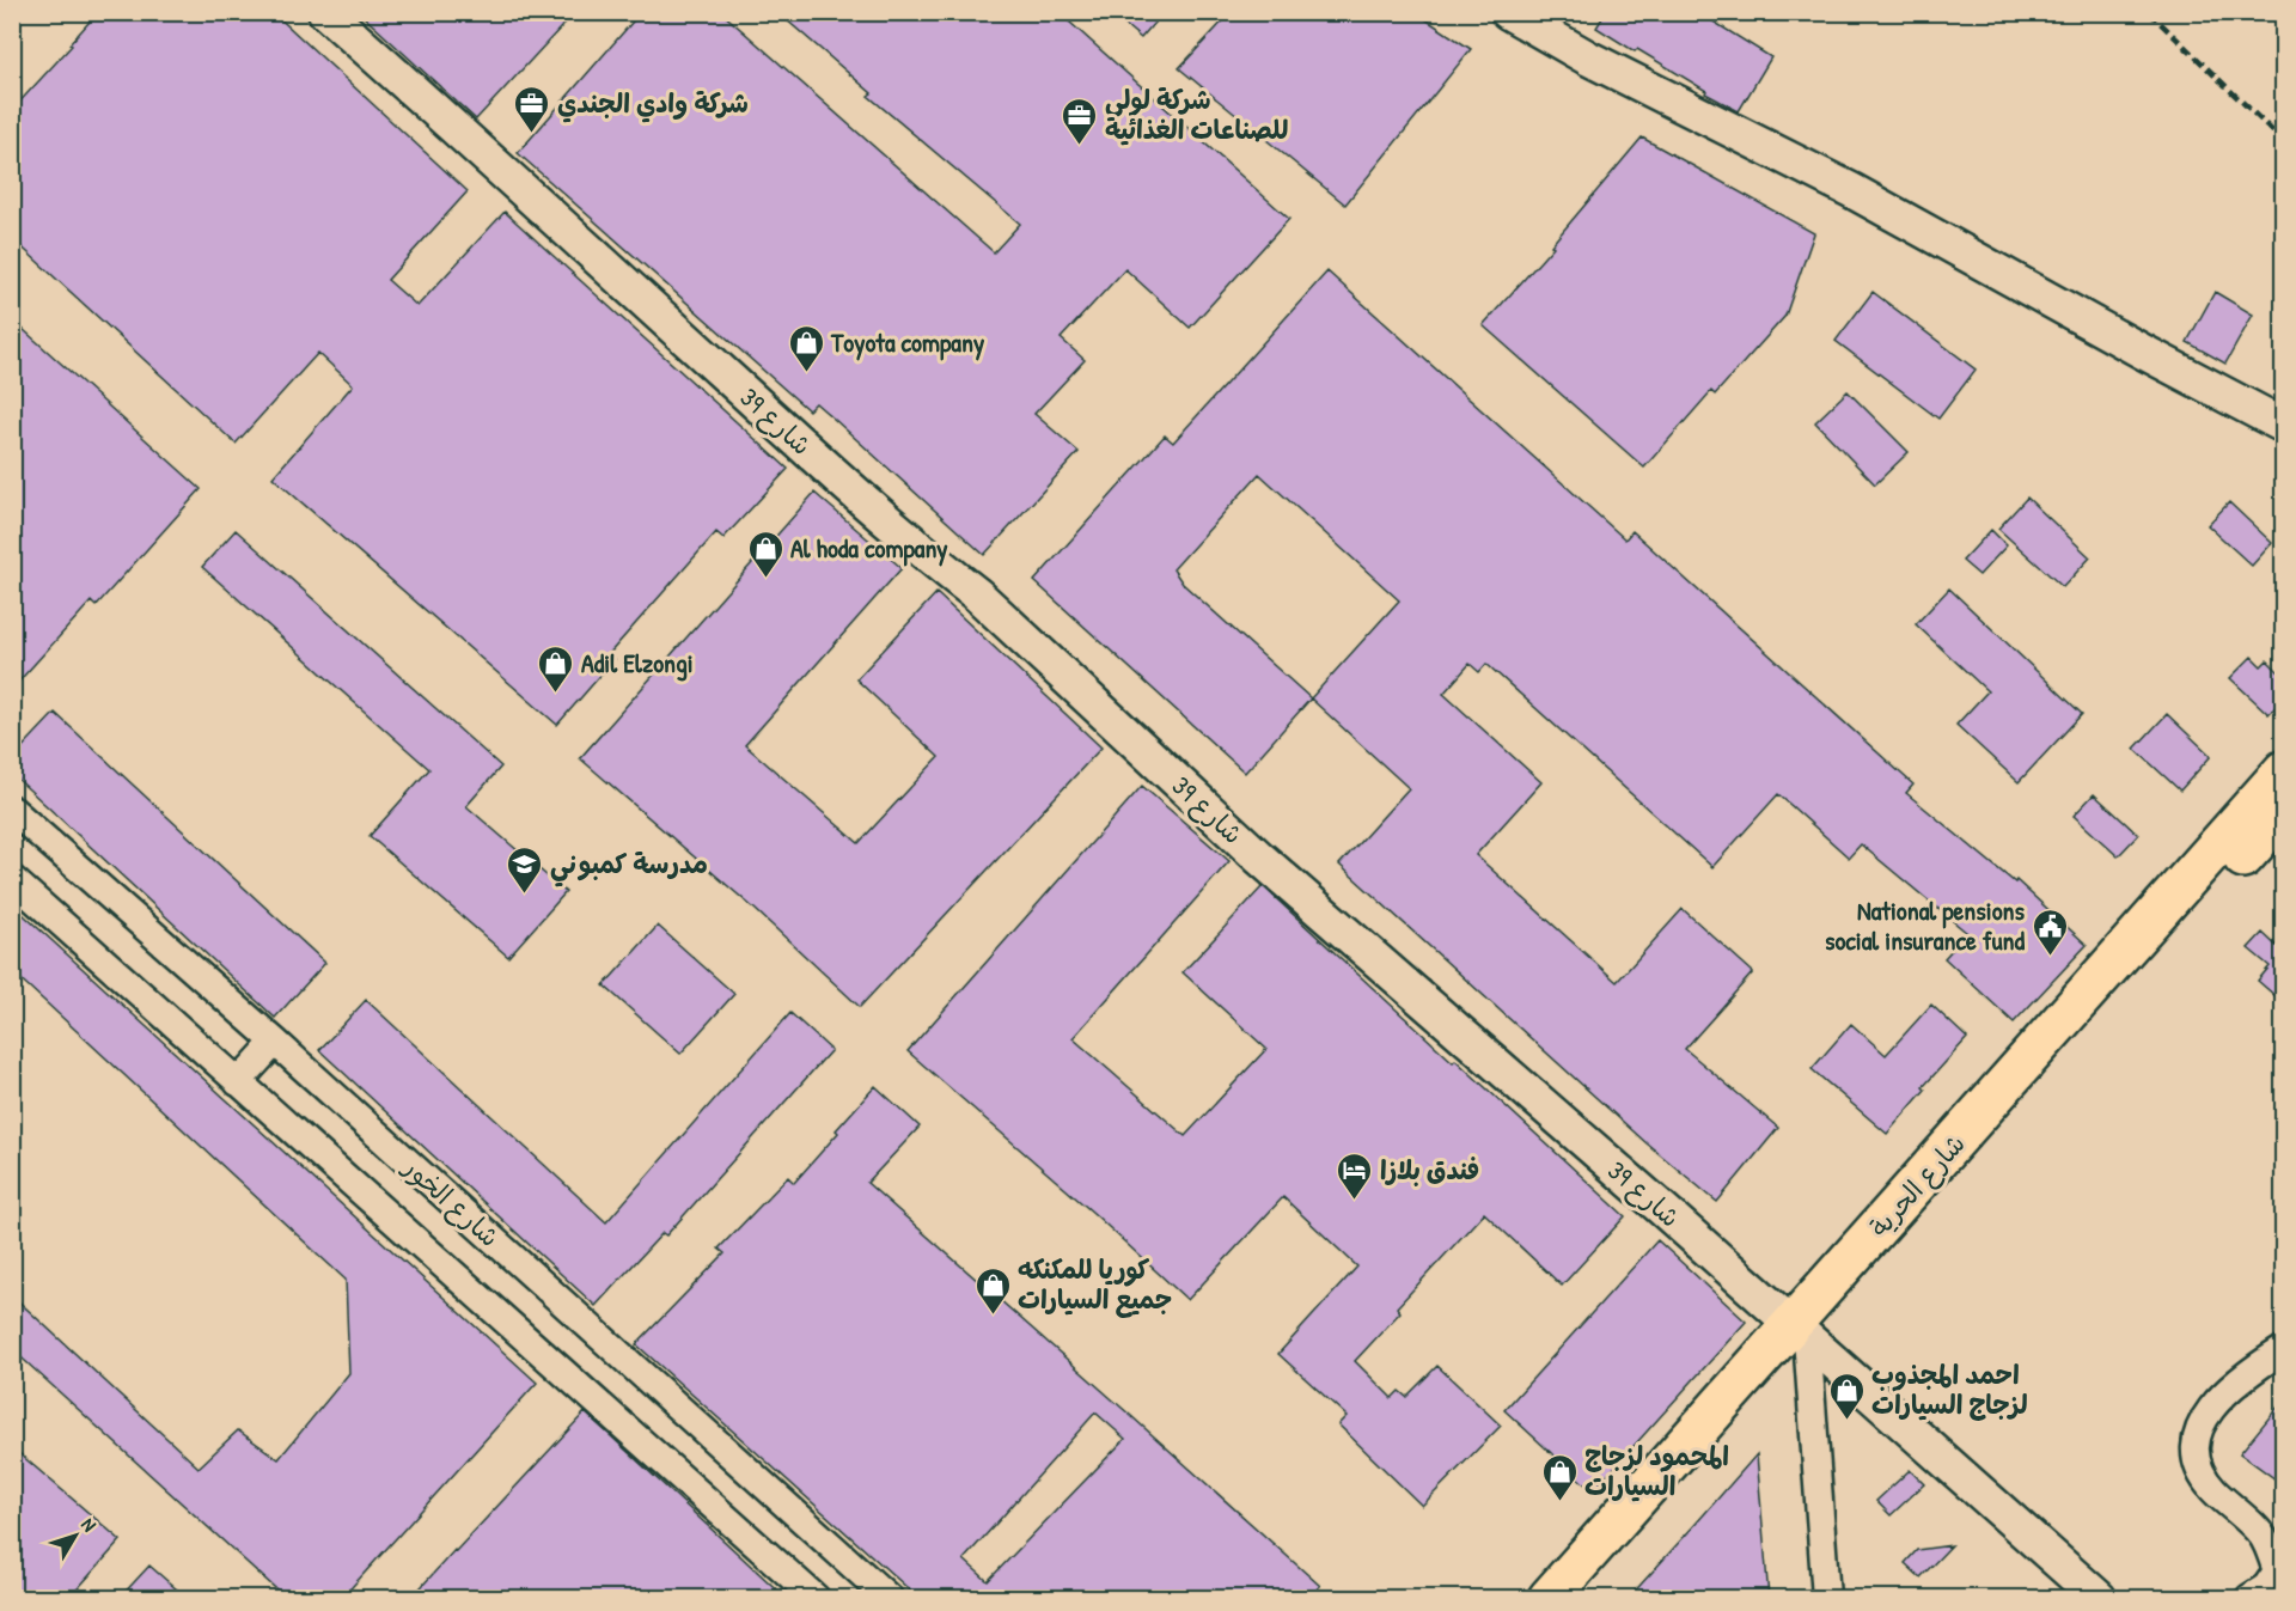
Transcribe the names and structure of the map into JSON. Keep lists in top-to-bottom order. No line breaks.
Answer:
{"streets":{"main road":["شارع الحرية"],"street":["شارع 39","شارع الخور"]},"crossings":[["شارع 39","شارع الحرية"]],"places":{"office":["شركة وادي الجندي","شركة لولي للصناعات الغذائية"],"shop":["Toyota company","Al hoda company","Adil Elzongi","كوريا للمكنكه جميع السيارات","احمد المجذوب لزجاج السيارات","المحمود لزجاج السيارات"],"school or university":["مدرسة كمبوني"],"public building":["National pensions social insurance fund"],"hotel":["فندق بلازا"]},"north":"top right"}
